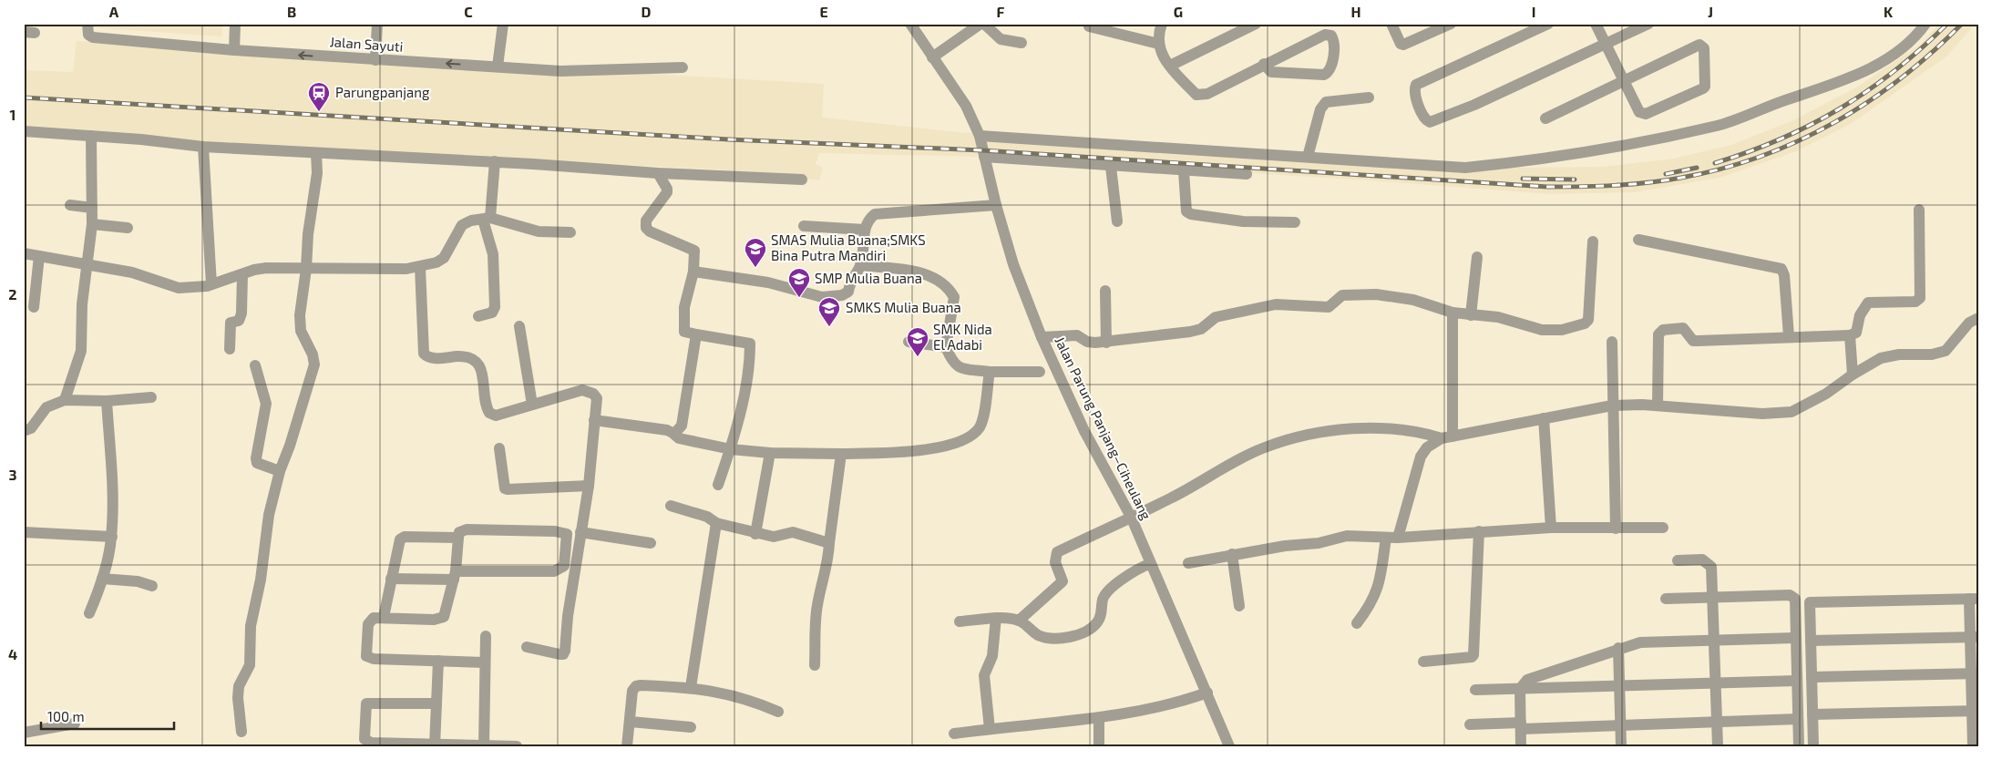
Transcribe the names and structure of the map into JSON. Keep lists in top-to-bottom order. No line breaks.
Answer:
{"streets":{"street":["Jalan Sayuti","Jalan Parung Panjang–Ciheulang"]},"places":{"station":["Parungpanjang"],"school or university":["SMAS Mulia Buana;SMKS Bina Putra Mandiri","SMP Mulia Buana","SMKS Mulia Buana","SMK Nida El Adabi"]},"scale_bar":"100 m","grid":{"columns":["A","B","C","D","E","F","G","H","I","J","K"],"rows":["1","2","3","4"]}}
